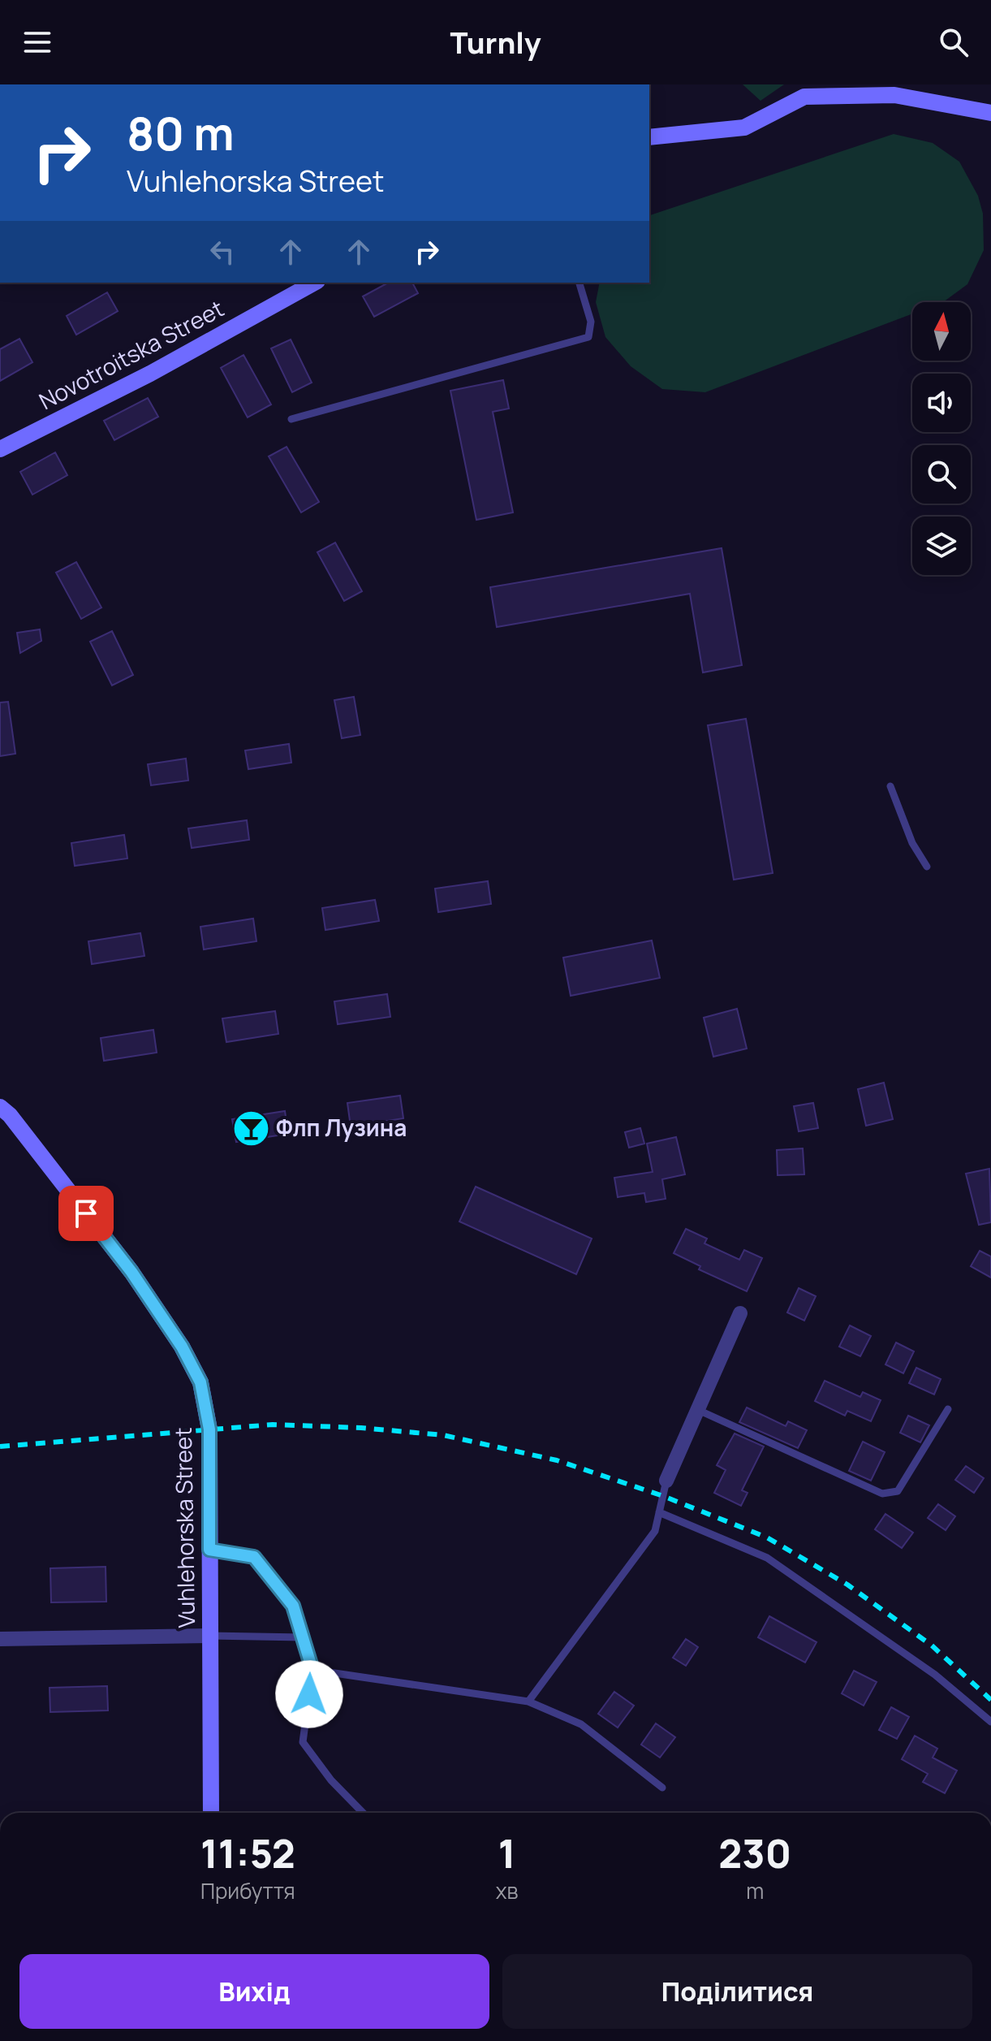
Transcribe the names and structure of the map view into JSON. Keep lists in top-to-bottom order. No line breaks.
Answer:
{"streets":{"main road":["Novotroitska Street","Vuhlehorska Street"]},"places":{"bar":["Флп Лузина"]},"north":"top","page":{"header":"Turnly","turn":["80 m","Vuhlehorska Street"],"eta":["11:52","Прибуття","1","хв","230","m"],"buttons":["Вихід","Поділитися"]}}
